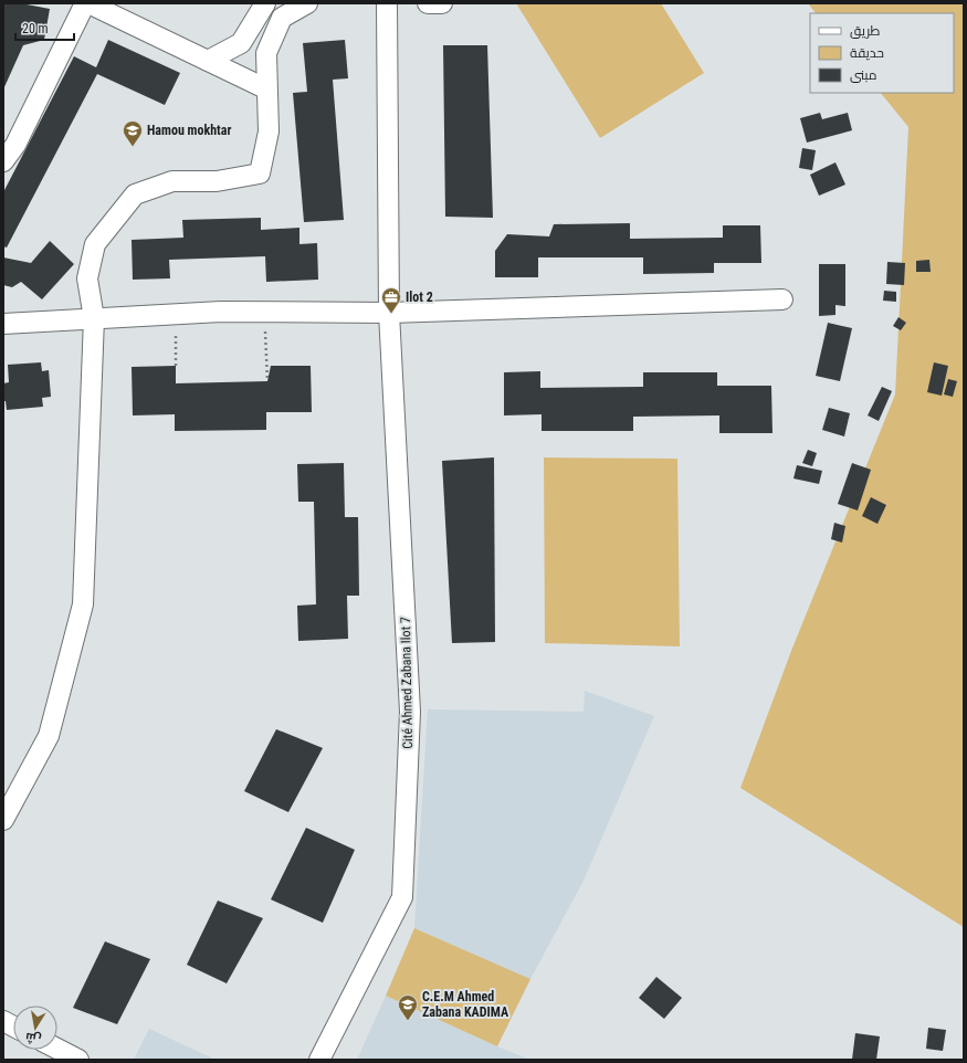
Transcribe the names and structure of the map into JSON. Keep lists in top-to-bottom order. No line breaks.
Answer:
{"streets":{"street":["Cité Ahmed Zabana Ilot 7"]},"places":{"school or university":["Hamou mokhtar","C.E.M Ahmed Zabana KADIMA"],"office":["Ilot 2"]},"legend":["طريق","حديقة","مبنى"],"scale_bar":"20 m","north":"bottom"}
